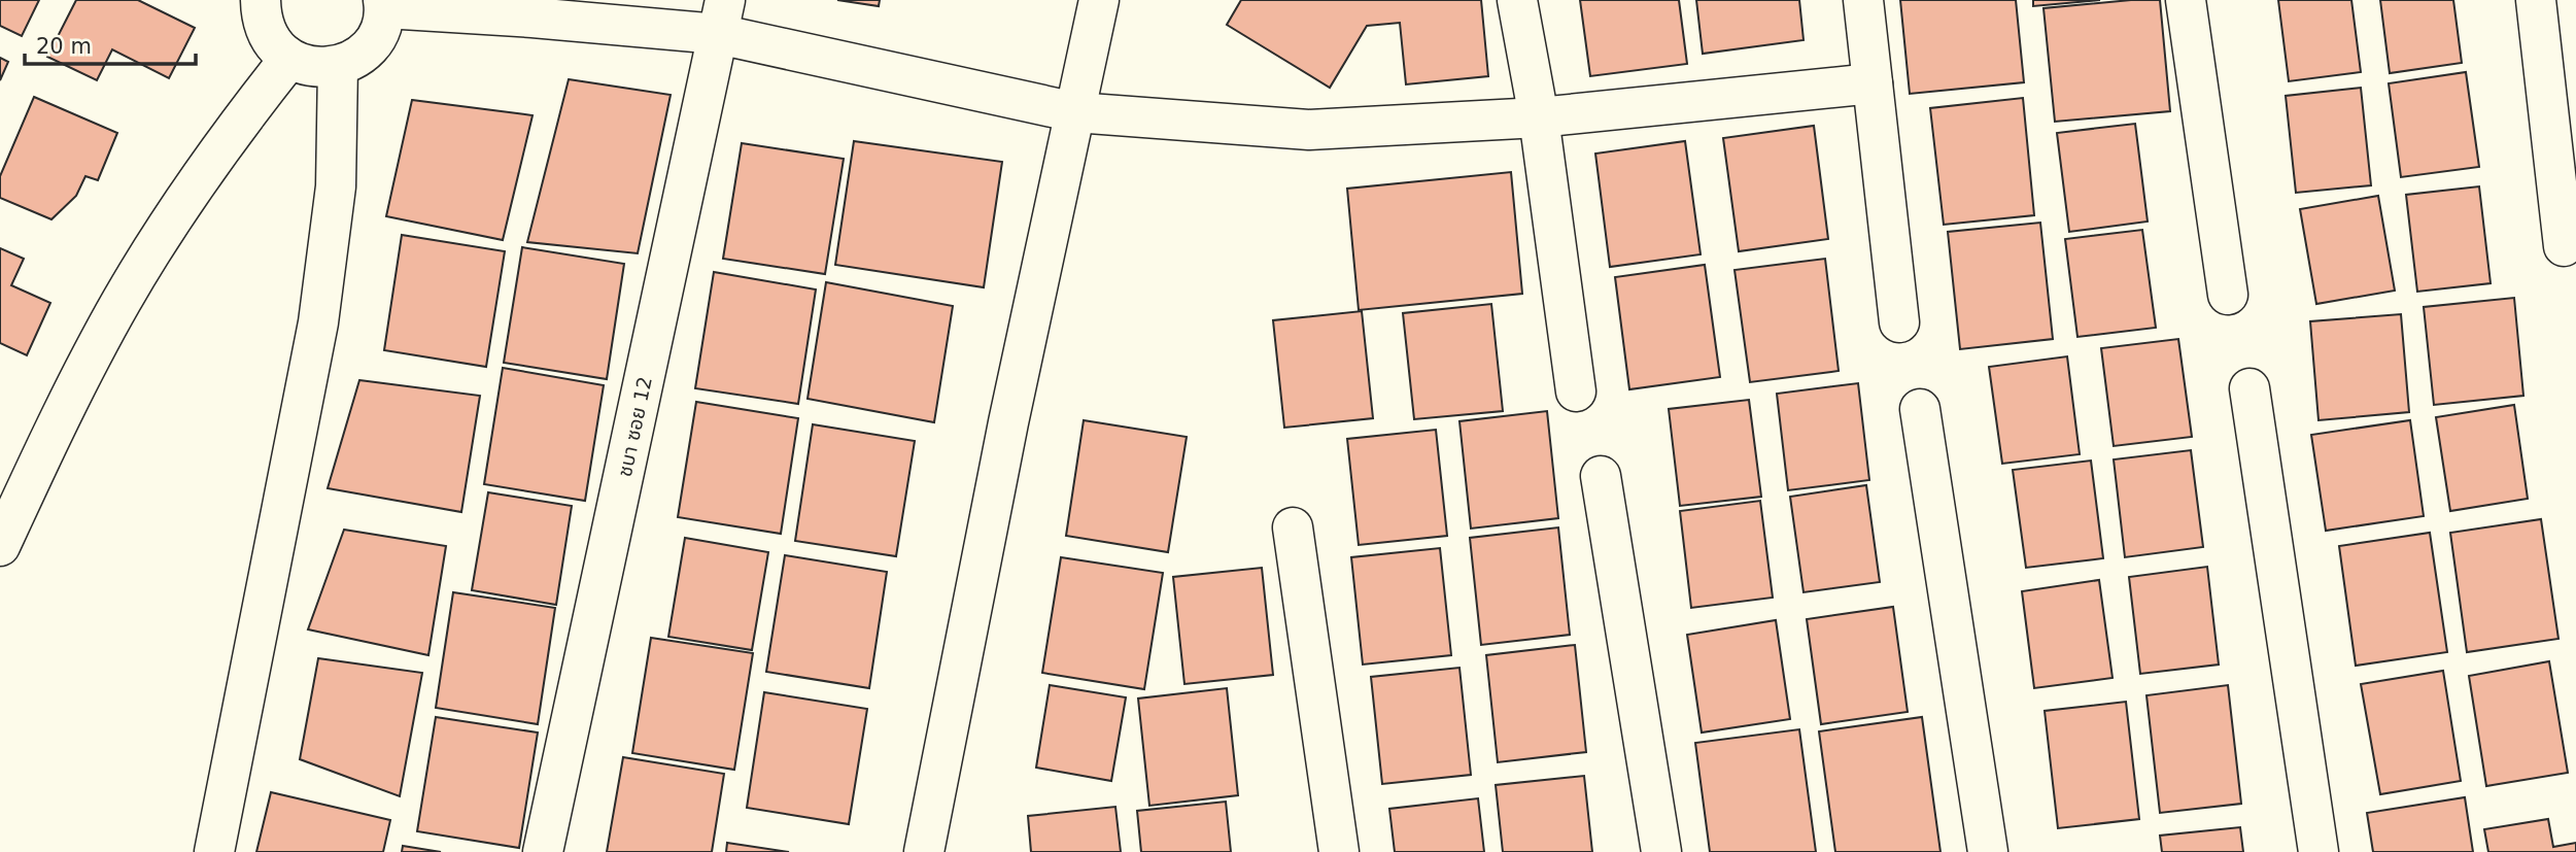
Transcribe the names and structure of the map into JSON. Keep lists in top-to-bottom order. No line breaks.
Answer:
{"streets":{"street":["ชบา ซอย 12"]},"scale_bar":"20 m"}
